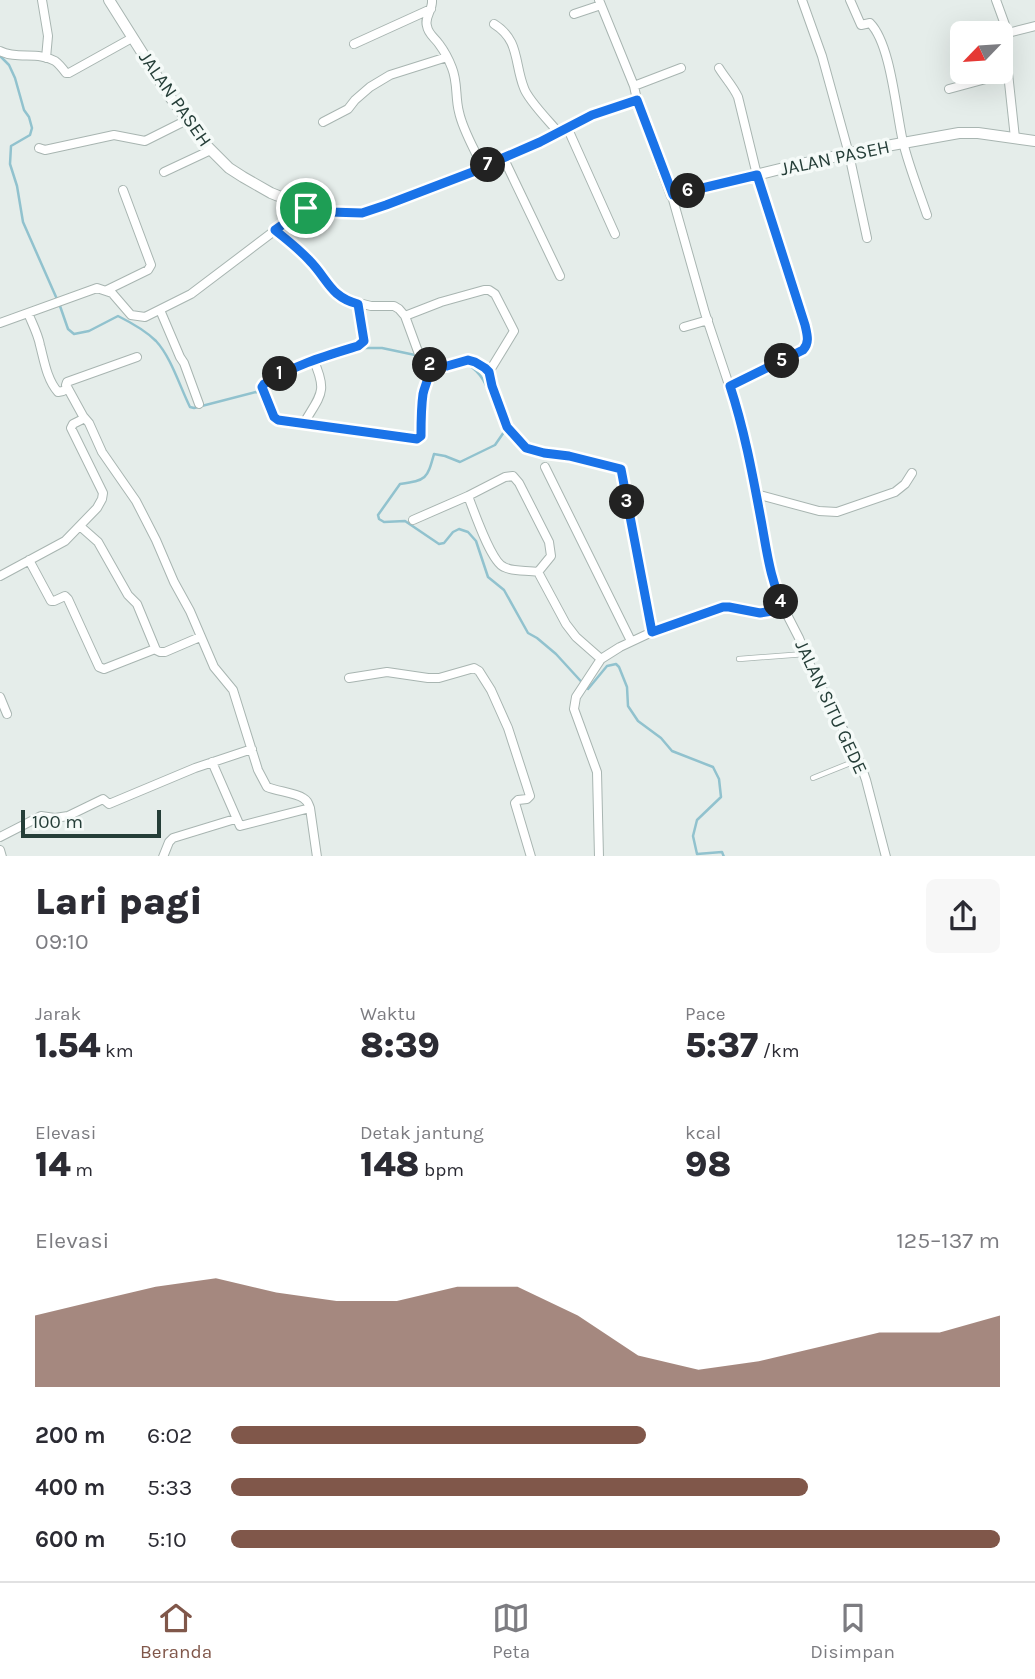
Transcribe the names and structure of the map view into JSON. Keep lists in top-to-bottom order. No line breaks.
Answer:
{"streets":{"street":["JALAN PASEH","JALAN SITU GEDE"]},"crossings":[["JALAN PASEH","JALAN SITU GEDE"]],"scale_bar":"100 m","north":"bottom left","page":{"pins":["7","6","5","2","1","3","4"],"scale":"100 m","heading":["Lari pagi","09:10"],"stats":[["Jarak","1.54 km"],["Waktu","8:39"],["Pace","5:37 /km"],["Elevasi","14 m"],["Detak jantung","148 bpm"],["kcal","98"]],"chart":["Elevasi","125–137 m"],"list":[{"name":"200 m","note":"6:02"},{"name":"400 m","note":"5:33"},{"name":"600 m","note":"5:10"}],"tabs":["Beranda","Peta","Disimpan"]}}
